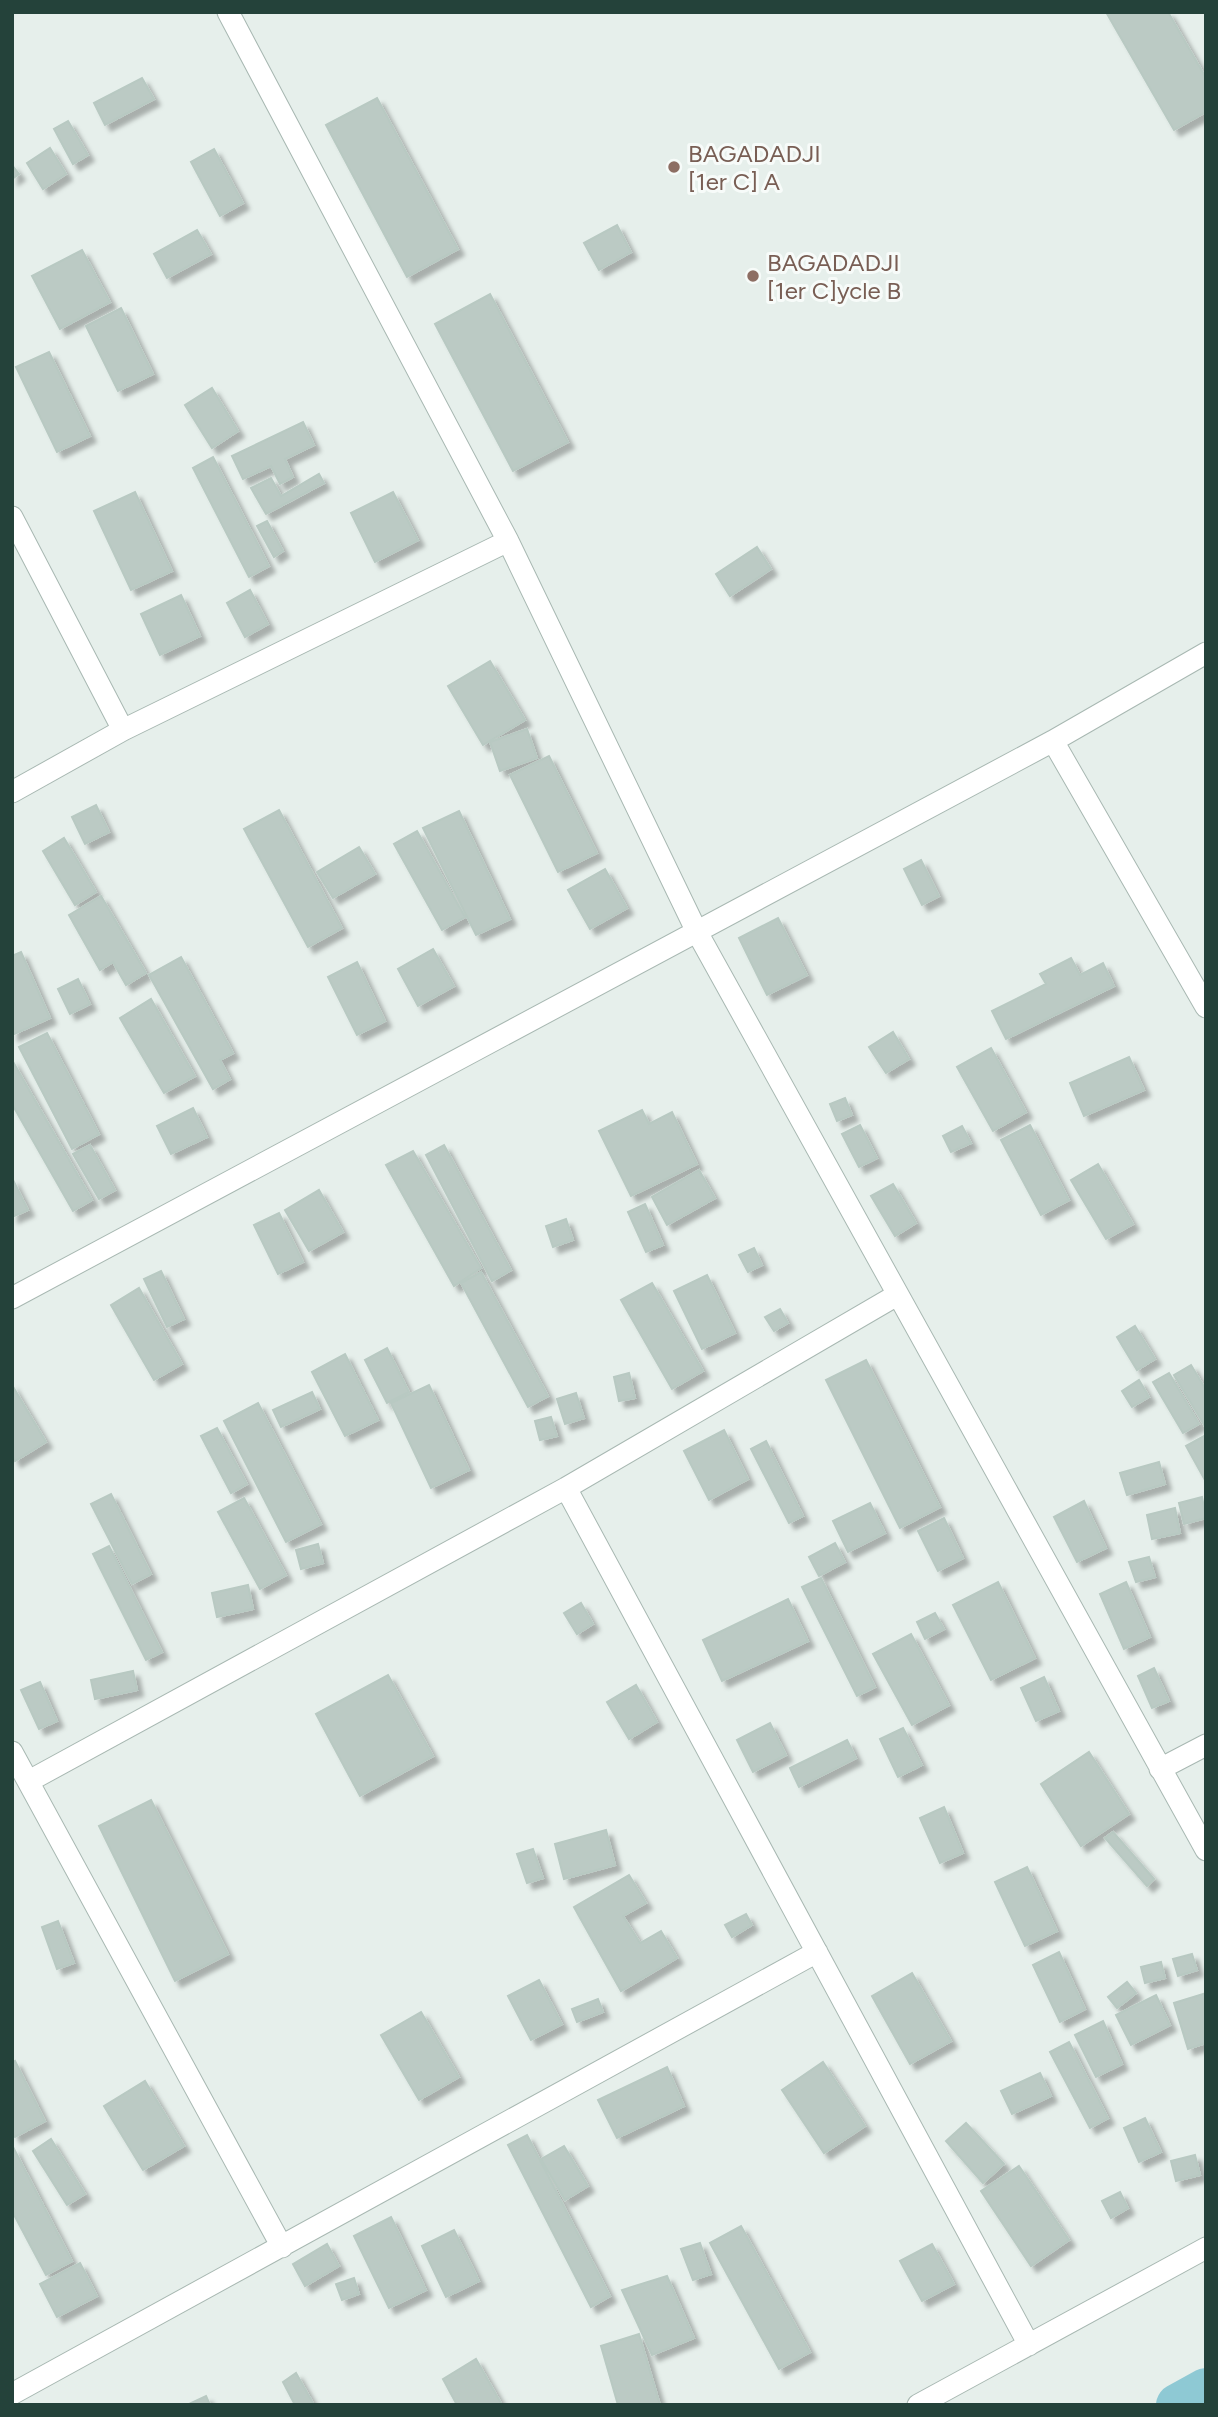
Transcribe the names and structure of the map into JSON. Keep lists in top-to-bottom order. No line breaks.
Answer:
{"places":["BAGADADJI [1er C] A","BAGADADJI [1er C]ycle B"]}
